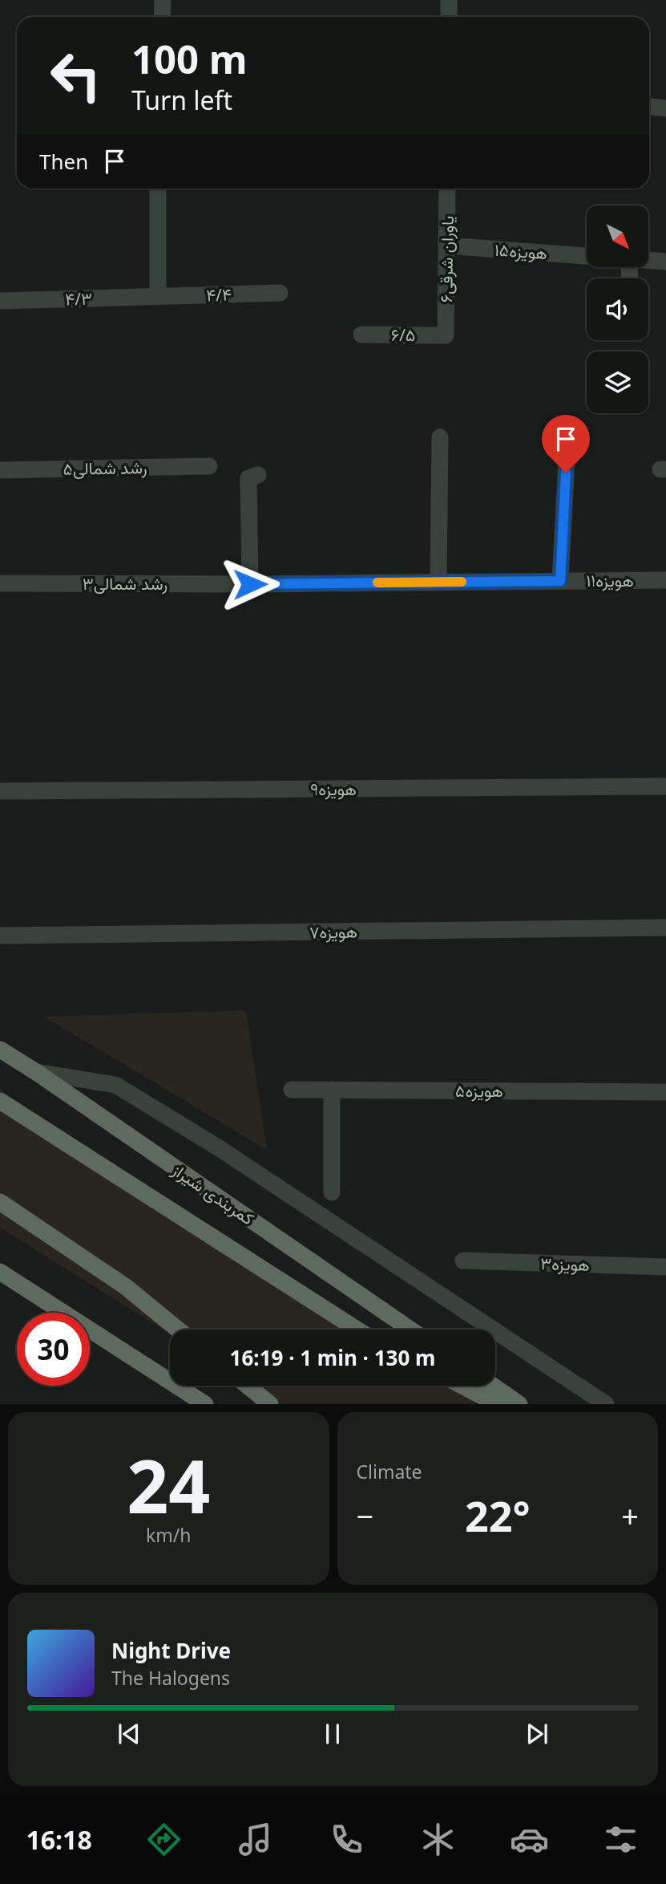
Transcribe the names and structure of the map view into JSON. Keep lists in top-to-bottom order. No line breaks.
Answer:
{"streets":{"highway":["کمربندی شیراز"],"street":["هویزه۱۵","یاوران شرقی۶","۴/۴","۴/۳","۶/۵","رشد شمالی۵","هویزه۱۱","رشد شمالی۳","هویزه۹","هویزه۷","هویزه۵","هویزه۳"]},"crossings":[["هویزه۱۵","یاوران شرقی۶"],["یاوران شرقی۶","۶/۵"],["۴/۴","۴/۳"],["هویزه۱۱","رشد شمالی۳"]],"north":"bottom right","page":{"turn":["100 m","Turn left"],"then":"Then","limit":"30","trip":"16:19 · 1 min · 130 m","tile":[["24","km/h"],"Climate"],"heat":["−","22°","+"],"song":["Night Drive","The Halogens"],"tabs":"16:18"}}
